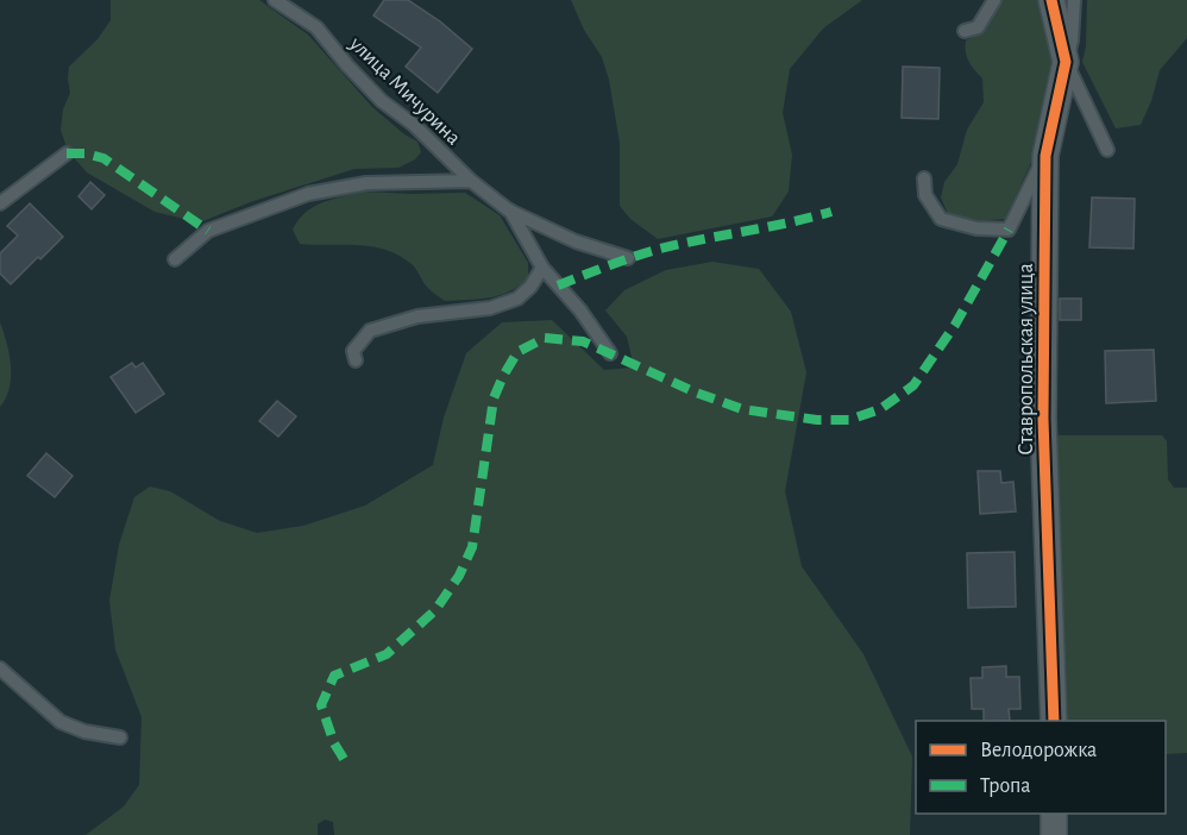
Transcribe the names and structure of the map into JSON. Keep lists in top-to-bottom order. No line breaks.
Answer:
{"streets":{"street":["Ставропольская улица"],"lane":["улица Мичурина"]},"legend":["Велодорожка","Тропа"]}
